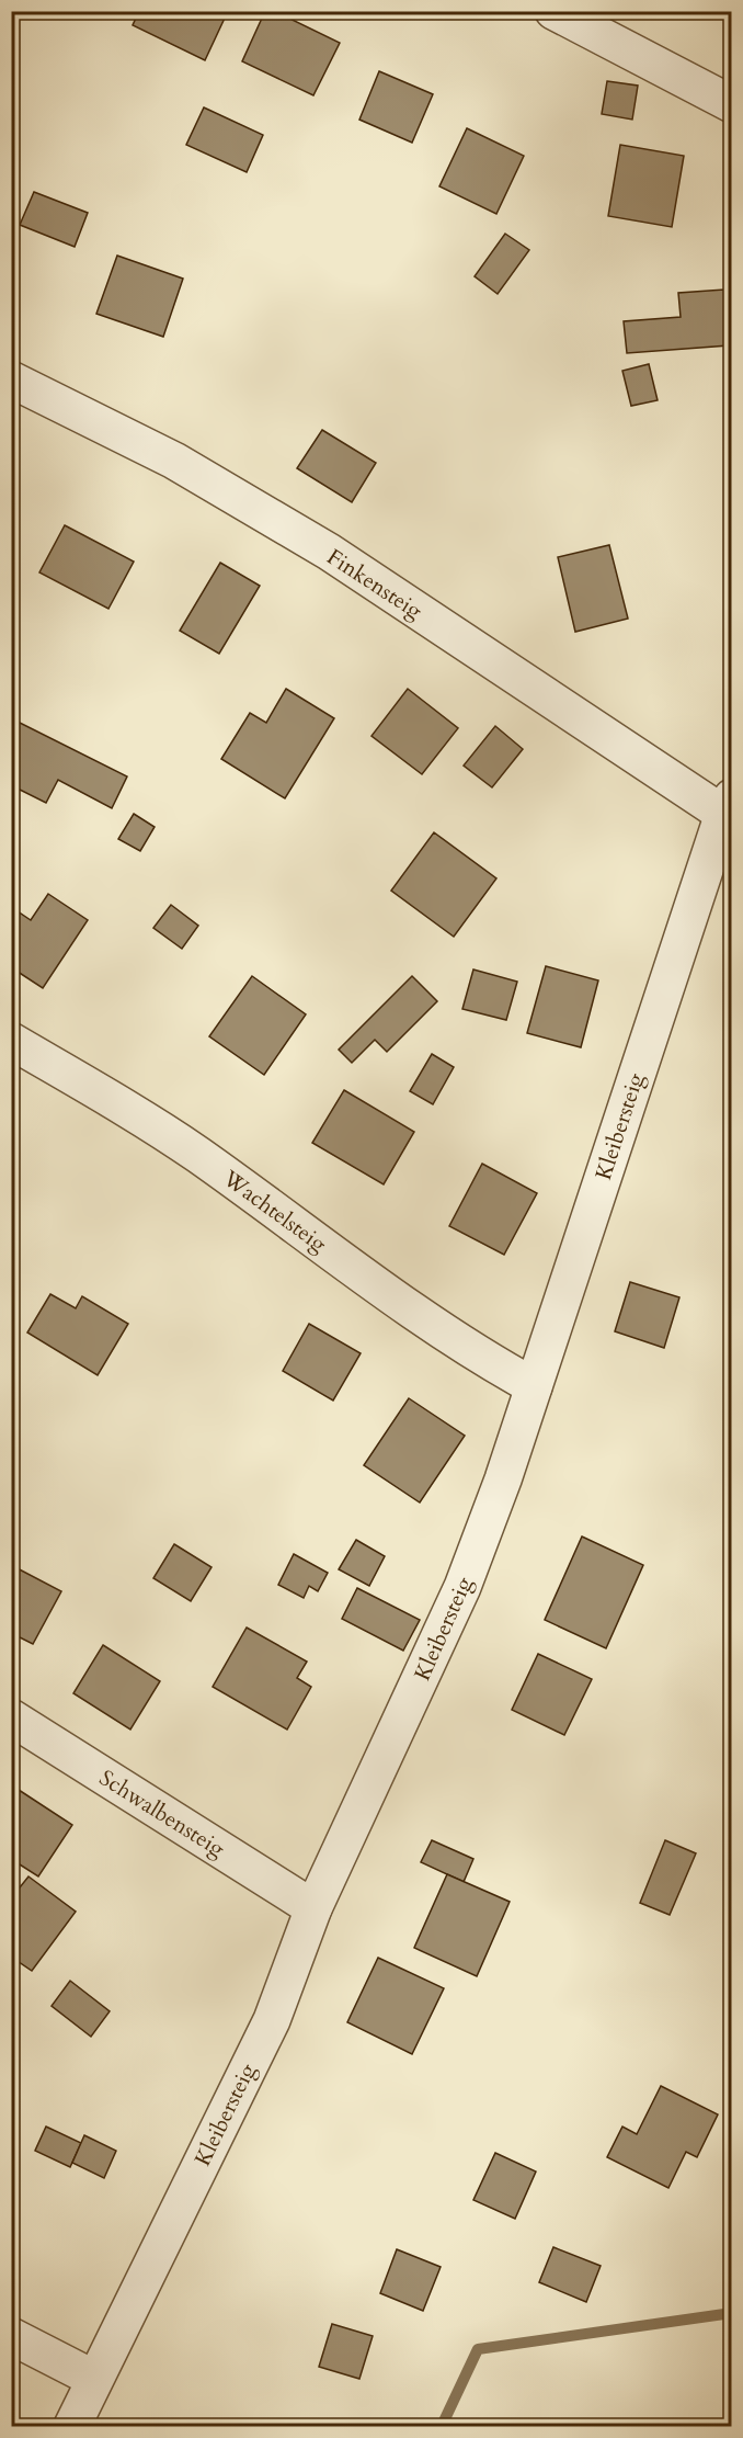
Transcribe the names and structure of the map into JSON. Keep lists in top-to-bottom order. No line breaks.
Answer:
{"streets":{"street":["Finkensteig","Kleibersteig","Wachtelsteig","Schwalbensteig"]},"crossings":[["Finkensteig","Kleibersteig"],["Kleibersteig","Wachtelsteig"],["Kleibersteig","Schwalbensteig"]]}
